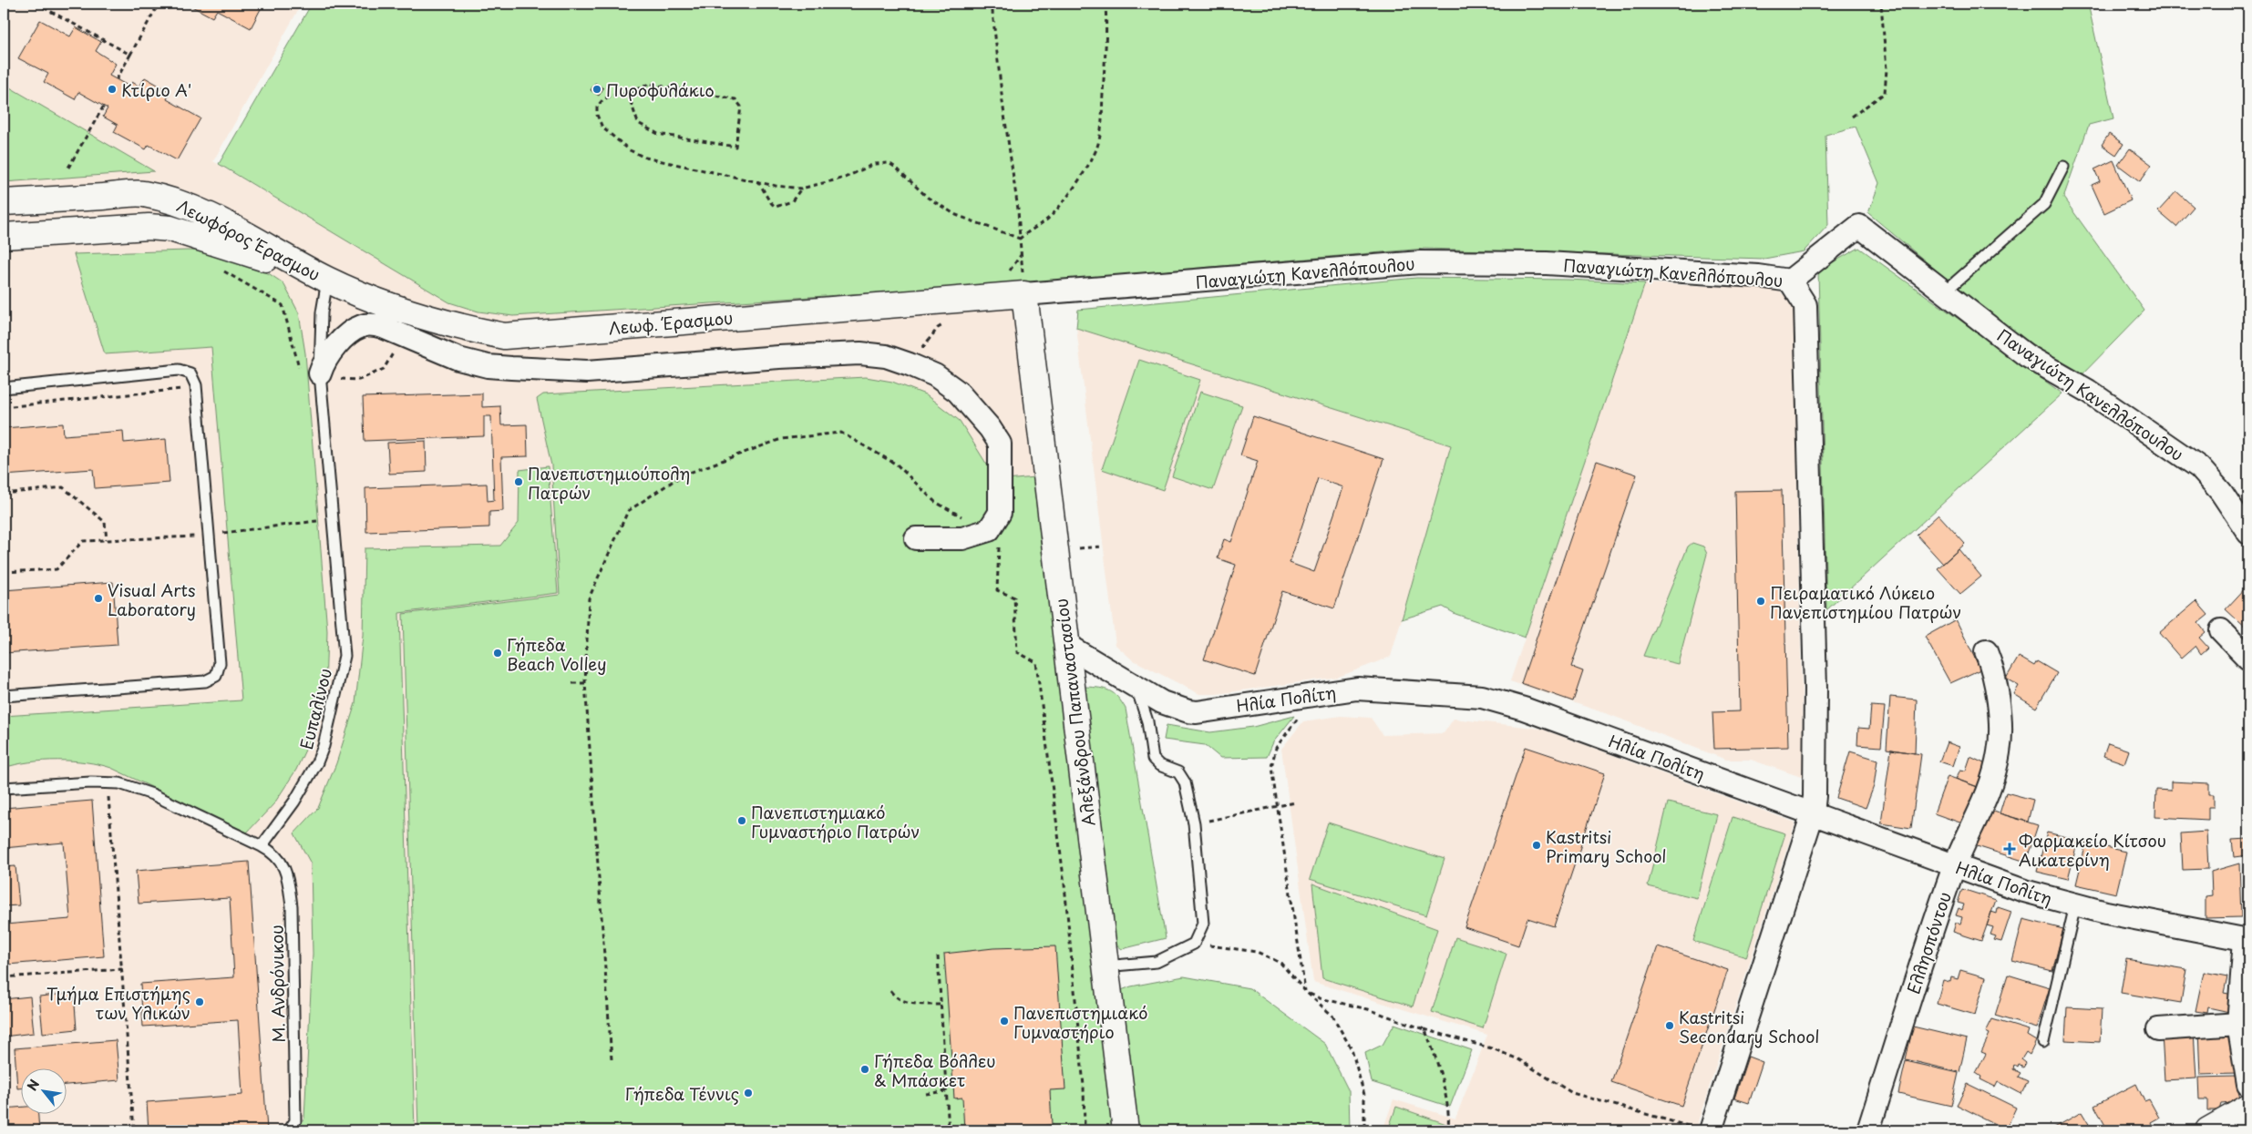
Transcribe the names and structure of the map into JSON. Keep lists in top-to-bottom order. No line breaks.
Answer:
{"streets":{"street":["Λεωφόρος Έρασμου","Παναγιώτη Κανελλόπουλου","Λεωφ. Έρασμου","Ηλία Πολίτη","Αλεξάνδρου Παπαναστασίου","Ελλησπόντου"],"lane":["Ευπαλίνου","Μ. Ανδρόνικου"]},"crossings":[["Λεωφόρος Έρασμου","Λεωφ. Έρασμου"],["Λεωφόρος Έρασμου","Ευπαλίνου"],["Παναγιώτη Κανελλόπουλου","Λεωφ. Έρασμου"],["Παναγιώτη Κανελλόπουλου","Αλεξάνδρου Παπαναστασίου"],["Λεωφ. Έρασμου","Ευπαλίνου"],["Λεωφ. Έρασμου","Αλεξάνδρου Παπαναστασίου"],["Ηλία Πολίτη","Αλεξάνδρου Παπαναστασίου"],["Ηλία Πολίτη","Ελλησπόντου"],["Ευπαλίνου","Μ. Ανδρόνικου"]],"places":{"other":["Κτίριο Α'","Πυροφυλάκιο","Πανεπιστημιούπολη Πατρών","Visual Arts Laboratory","Πειραματικό Λύκειο Πανεπιστημίου Πατρών","Γήπεδα Beach Volley","Πανεπιστημιακό Γυμναστήριο Πατρών","Kastritsi Primary School","Τμήμα Επιστήμης των Υλικών","Πανεπιστημιακό Γυμναστήριο","Kastritsi Secondary School","Γήπεδα Βόλλευ & Μπάσκετ","Γήπεδα Τέννις"],"health":["Φαρμακείο Κίτσου Αικατερίνη"]},"north":"top left"}
